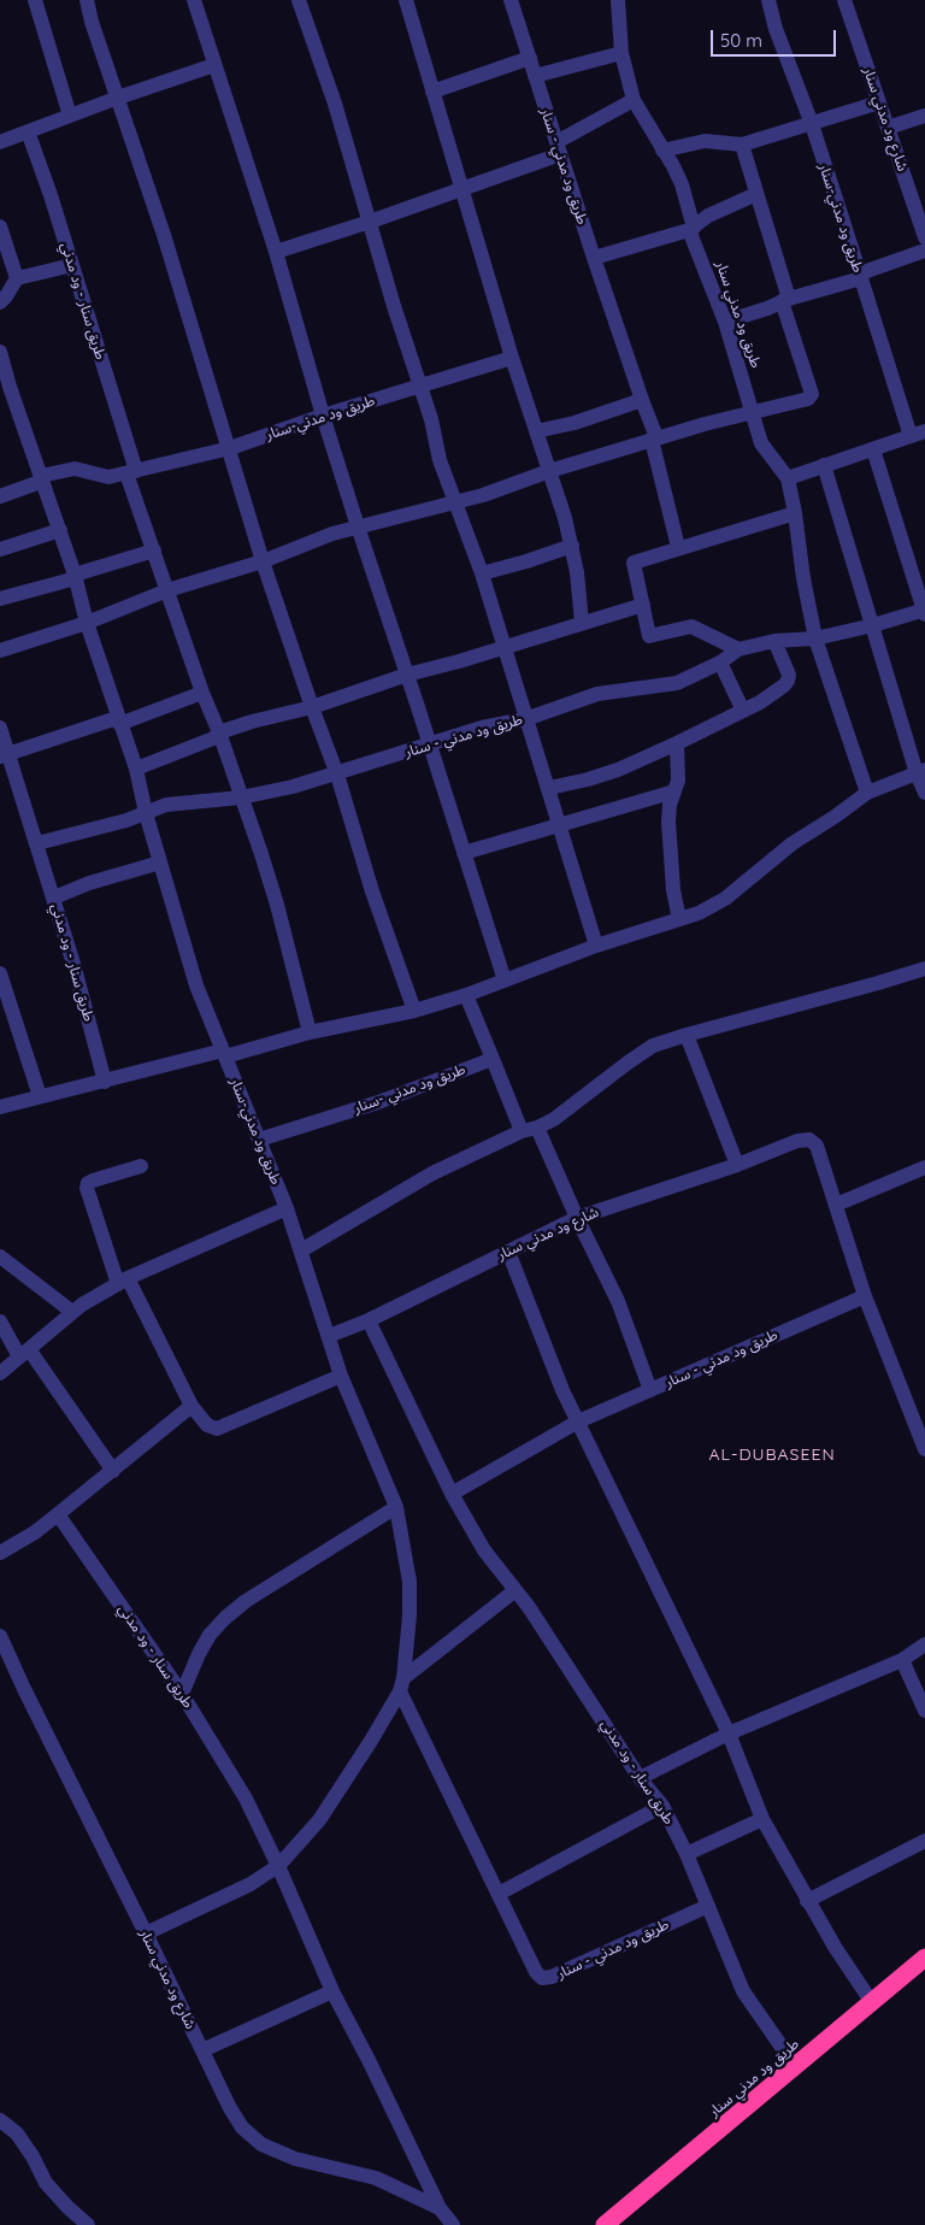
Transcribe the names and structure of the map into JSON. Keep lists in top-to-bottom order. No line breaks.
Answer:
{"streets":{"highway":["طريق ود مدني سنار"],"street":["شارع ود مدني سنار","طريق ود مدني - سنار","طريق ود مدني-سنار","طريق سنار - ود مدني","طريق ود مدني -سنار"]},"crossings":[["شارع ود مدني سنار","طريق ود مدني-سنار"],["شارع ود مدني سنار","طريق سنار - ود مدني"],["طريق ود مدني - سنار","طريق ود مدني-سنار"],["طريق ود مدني - سنار","طريق سنار - ود مدني"],["طريق ود مدني-سنار","طريق سنار - ود مدني"],["طريق ود مدني-سنار","طريق ود مدني -سنار"],["طريق سنار - ود مدني","طريق ود مدني سنار"]],"districts":["AL-DUBASEEN"],"scale_bar":"50 m"}
